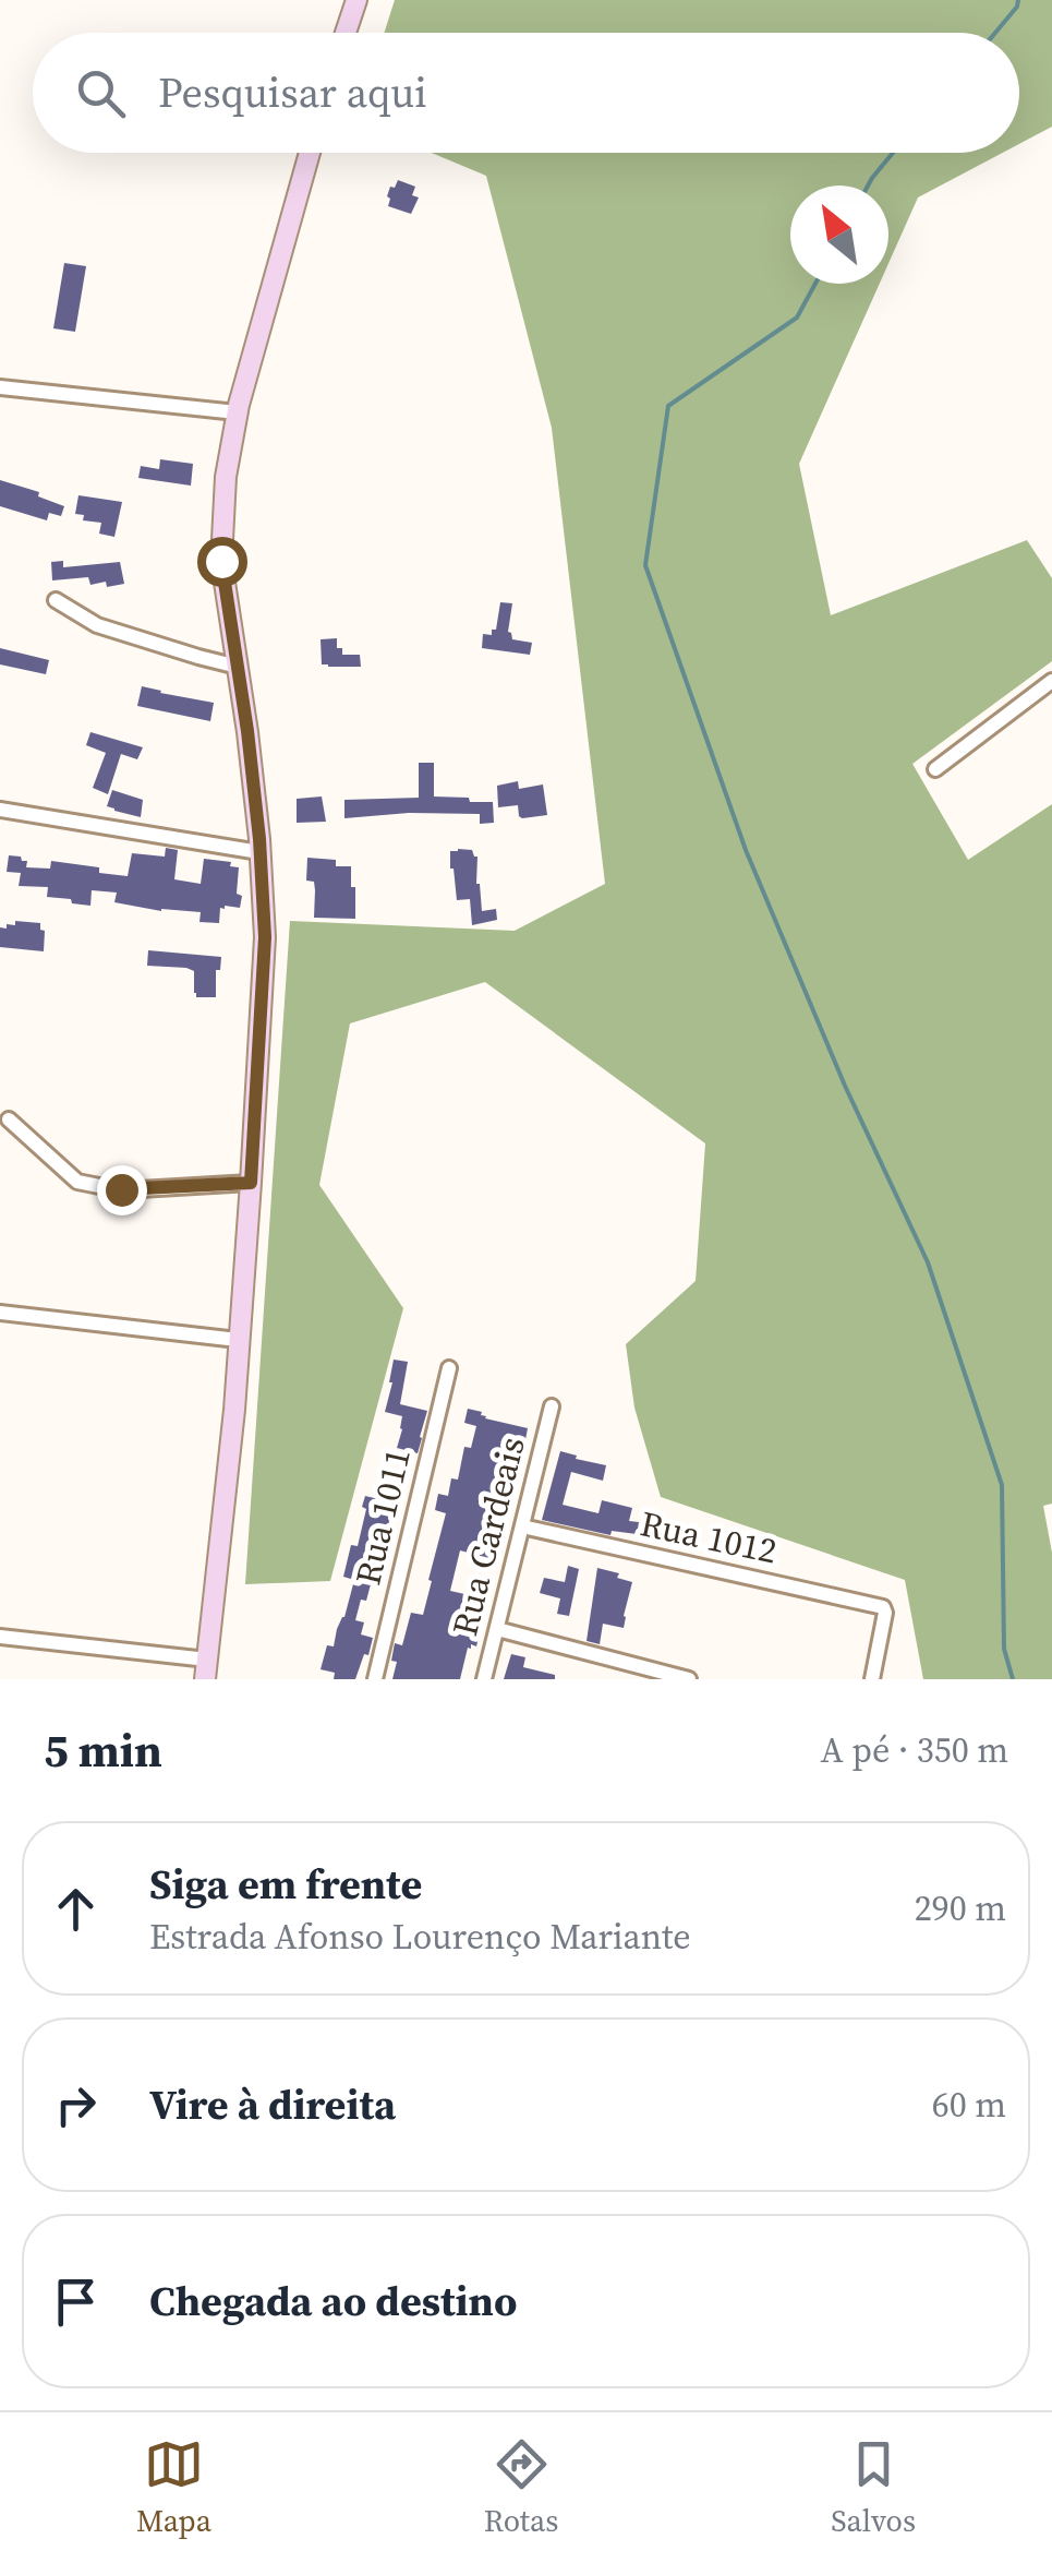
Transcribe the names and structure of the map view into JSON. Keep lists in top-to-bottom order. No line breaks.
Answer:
{"streets":{"street":["Rua 1011","Rua Cardeais","Rua 1012"]},"crossings":[["Rua Cardeais","Rua 1012"]],"north":"top left","page":{"search":"Pesquisar aqui","heading":["5 min","A pé · 350 m"],"list":[["Siga em frente","Estrada Afonso Lourenço Mariante","290 m"],["Vire à direita","60 m"],"Chegada ao destino"],"nav":["Mapa","Rotas","Salvos"]}}
